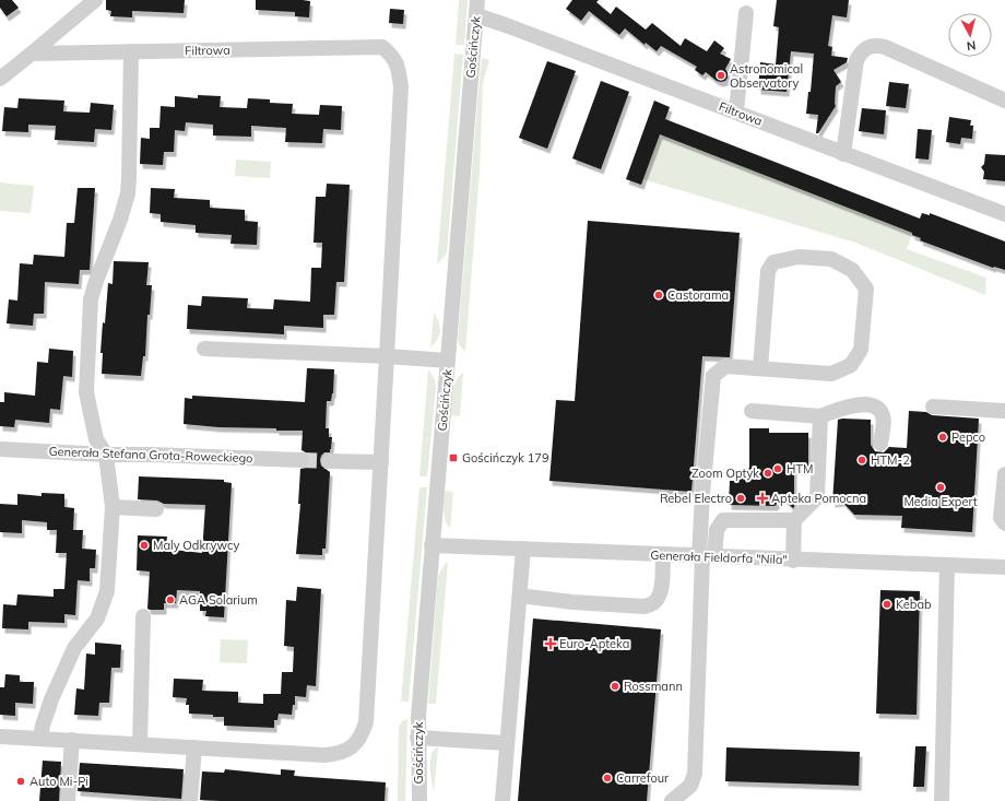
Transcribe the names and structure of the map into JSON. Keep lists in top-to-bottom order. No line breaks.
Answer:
{"streets":{"street":["Gościńczyk","Filtrowa","Generała Stefana Grota-Roweckiego","Generała Fieldorfa \"Nila\""]},"crossings":[["Gościńczyk","Filtrowa"],["Gościńczyk","Generała Fieldorfa \"Nila\""]],"places":{"other":["Astronomical Observatory","Castorama","Pepco","HTM-2","HTM","Zoom Optyk","Media Expert","Rebel Electro","Maly Odkrywcy","AGA Solarium","Kebab","Rossmann","Carrefour","Auto Mi-Pi"],"transit":["Gościńczyk 179"],"health":["Apteka Pomocna","Euro-Apteka"]},"north":"bottom"}
